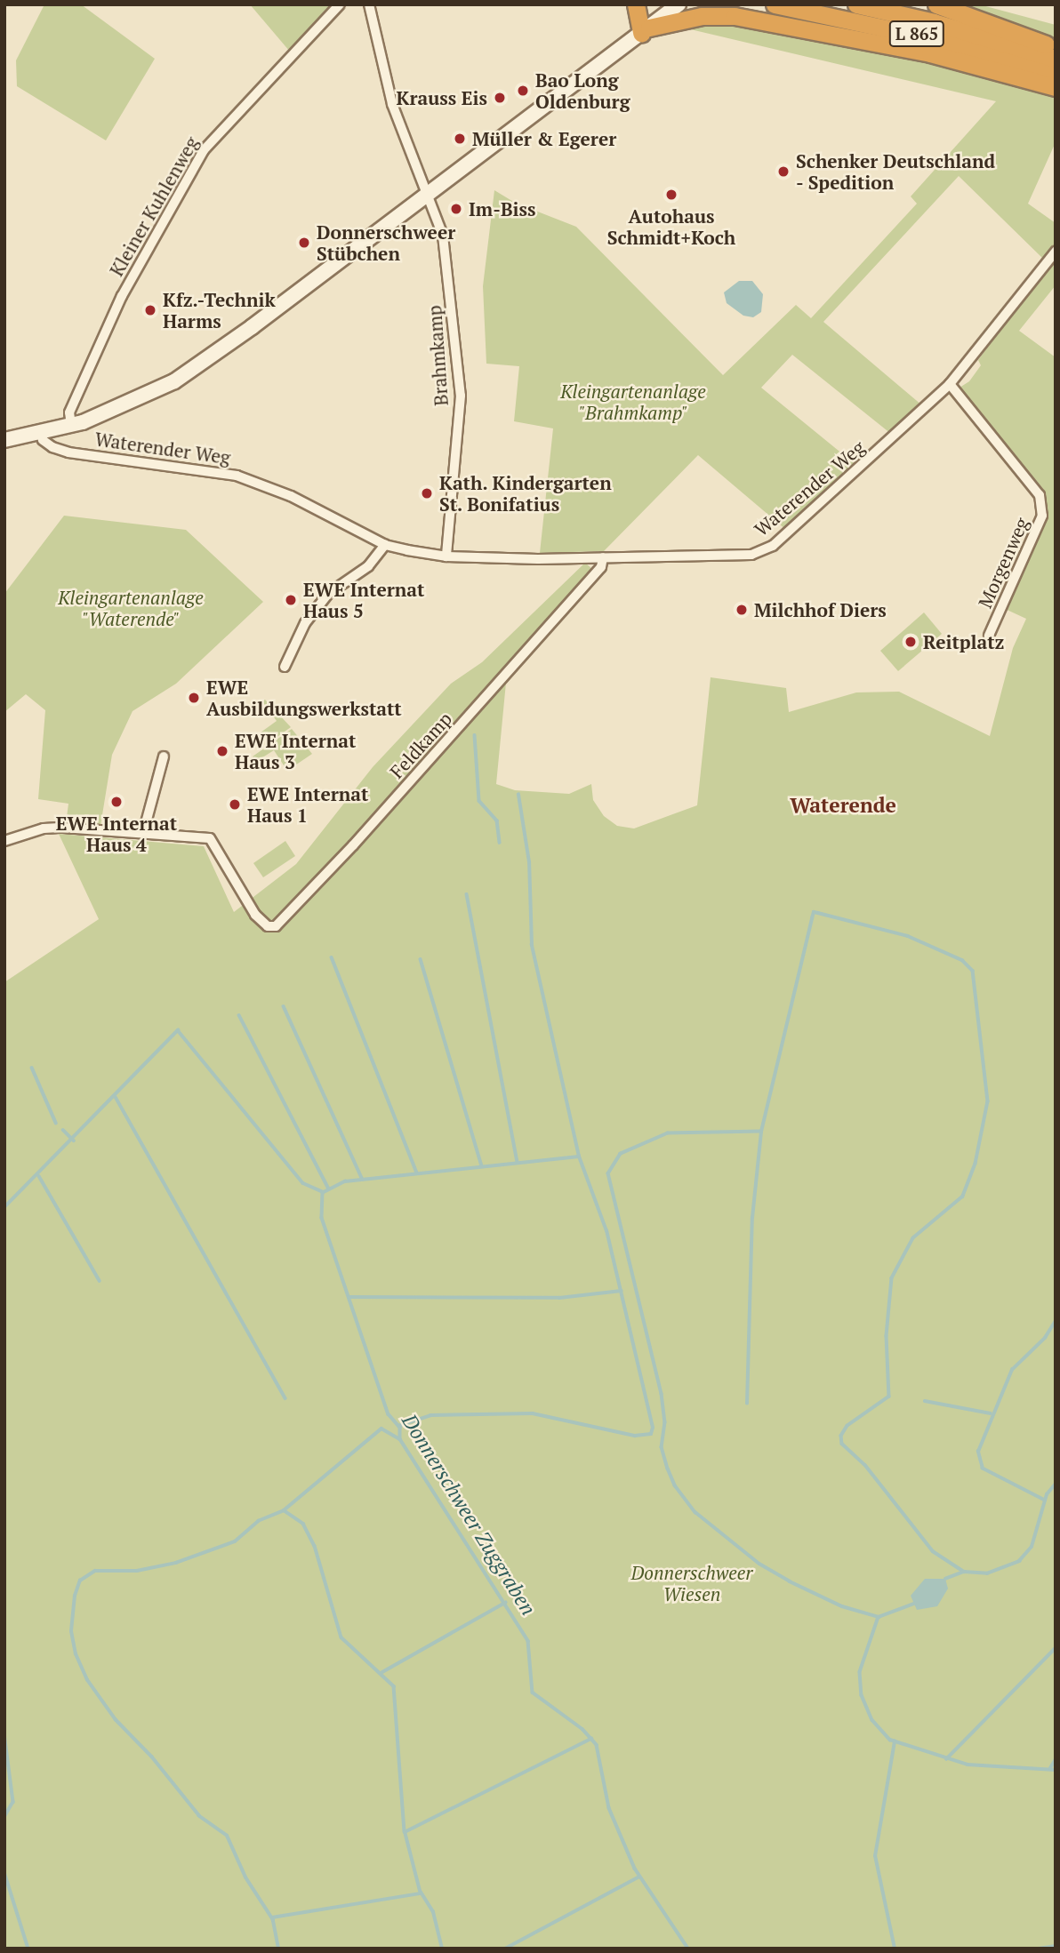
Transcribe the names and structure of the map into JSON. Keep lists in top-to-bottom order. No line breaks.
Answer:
{"streets":{"highway":["L 865"],"street":["Kleiner Kuhlenweg","Brahmkamp","Waterender Weg","Morgenweg","Feldkamp"]},"crossings":[["Brahmkamp","Waterender Weg"],["Waterender Weg","Morgenweg"],["Waterender Weg","Feldkamp"]],"districts":["Waterende"],"water":["Donnerschweer Zuggraben"],"parks":["Kleingartenanlage \"Brahmkamp\"","Kleingartenanlage \"Waterende\"","Donnerschweer Wiesen"],"places":["Bao Long Oldenburg","Krauss Eis","Müller & Egerer","Schenker Deutschland - Spedition","Autohaus Schmidt+Koch","Im-Biss","Donnerschweer Stübchen","Kfz.-Technik Harms","Kath. Kindergarten St. Bonifatius","EWE Internat Haus 5","Milchhof Diers","Reitplatz","EWE Ausbildungswerkstatt","EWE Internat Haus 3","EWE Internat Haus 4","EWE Internat Haus 1"]}
